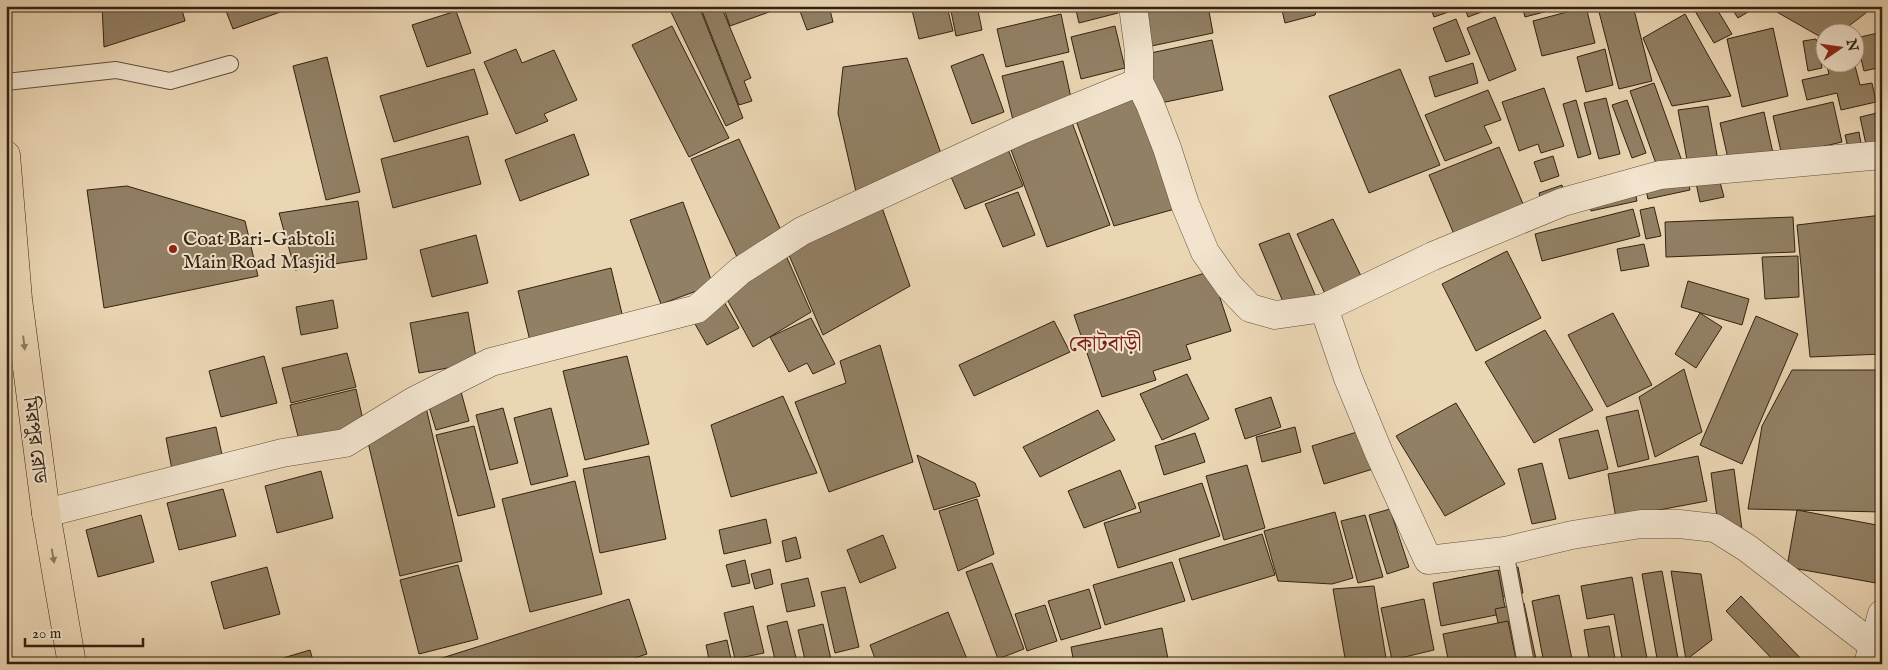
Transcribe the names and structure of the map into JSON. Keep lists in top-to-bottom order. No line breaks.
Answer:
{"streets":{"highway":["মিরপুর রোড"]},"one_way":["মিরপুর রোড"],"districts":["কোটবাড়ী"],"places":["Coat Bari-Gabtoli Main Road Masjid"],"scale_bar":"20 m","north":"right"}
